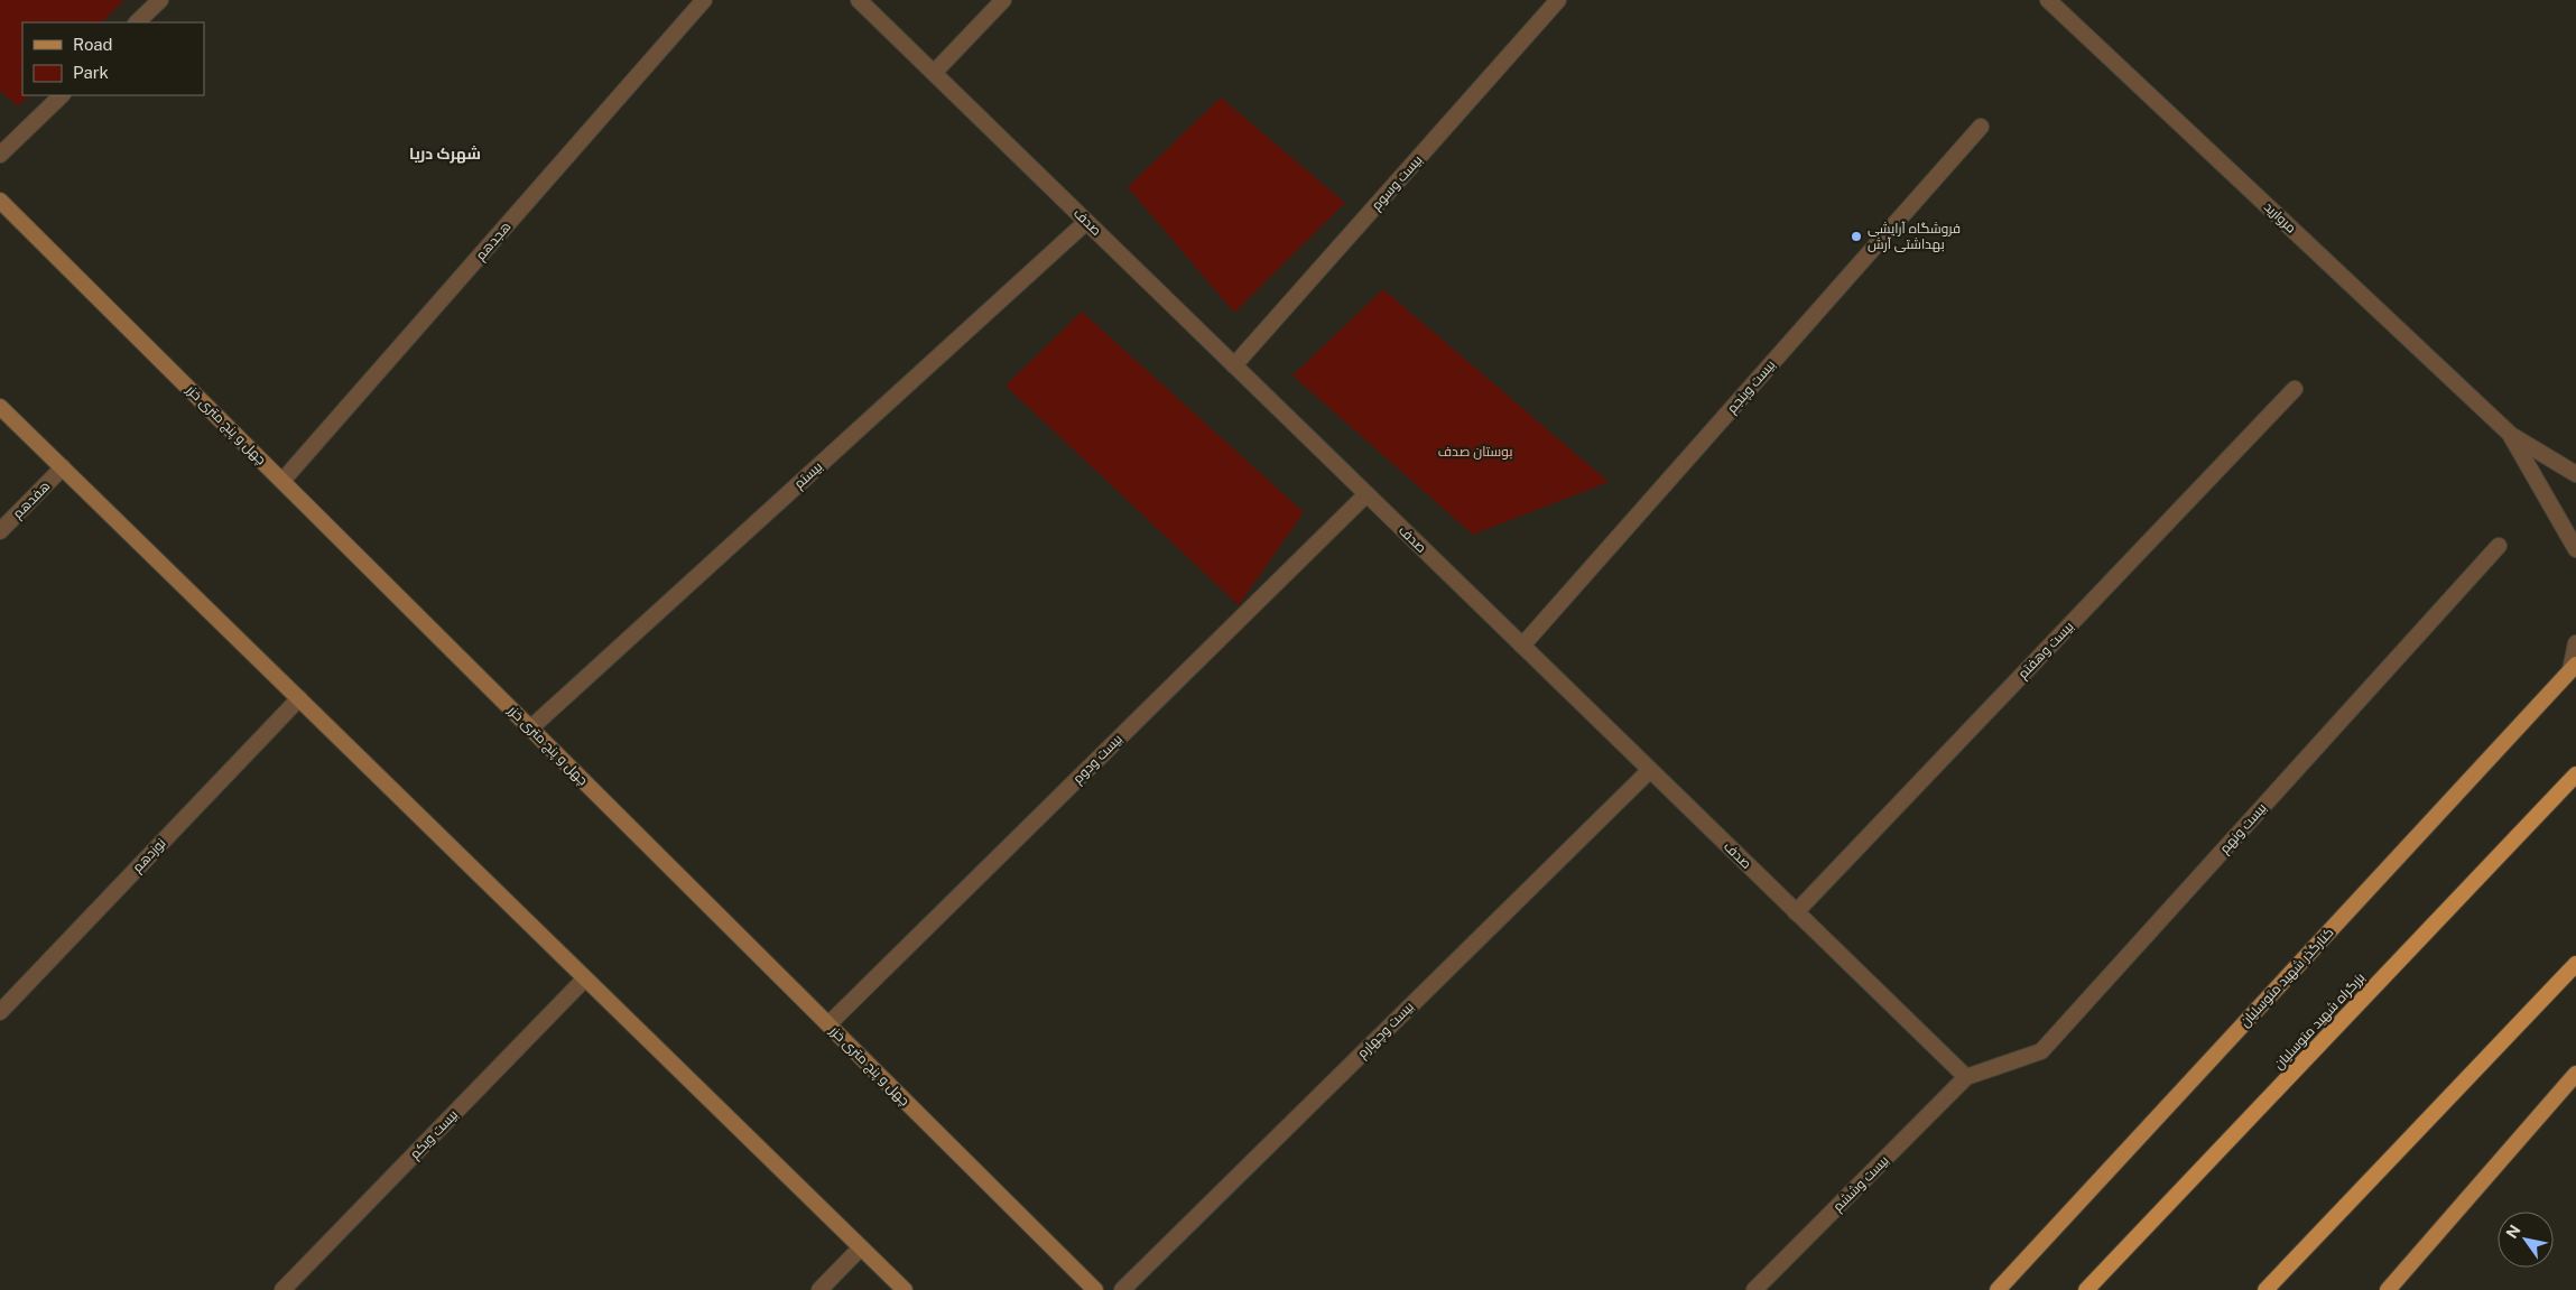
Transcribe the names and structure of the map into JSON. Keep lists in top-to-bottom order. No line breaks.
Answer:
{"streets":{"highway":["بزرگراه شهید متوسلیان"],"main road":["چهل و پنج متری خزر","کنارگذر شهید متوسلیان"],"street":["بیست وسوم","مروارید","صدف","هجدهم","بیست وپنجم","بیستم","هفدهم","بیست وهفتم","بیست ودوم","بیست ونهم","نوزدهم","بیست وچهارم","بیست ویکم","بیست وششم"]},"crossings":[["بیست وسوم","صدف"],["صدف","بیست وپنجم"],["صدف","بیستم"],["صدف","بیست وهفتم"],["صدف","بیست ودوم"],["صدف","بیست ونهم"],["صدف","بیست وچهارم"],["صدف","بیست وششم"],["هجدهم","چهل و پنج متری خزر"],["چهل و پنج متری خزر","بیستم"],["چهل و پنج متری خزر","بیست ودوم"],["بیست ونهم","بیست وششم"]],"districts":["شهرک دریا"],"parks":["بوستان صدف"],"places":["فروشگاه آرایشی بهداشتی آرش"],"legend":["Road","Park"],"north":"top left"}
